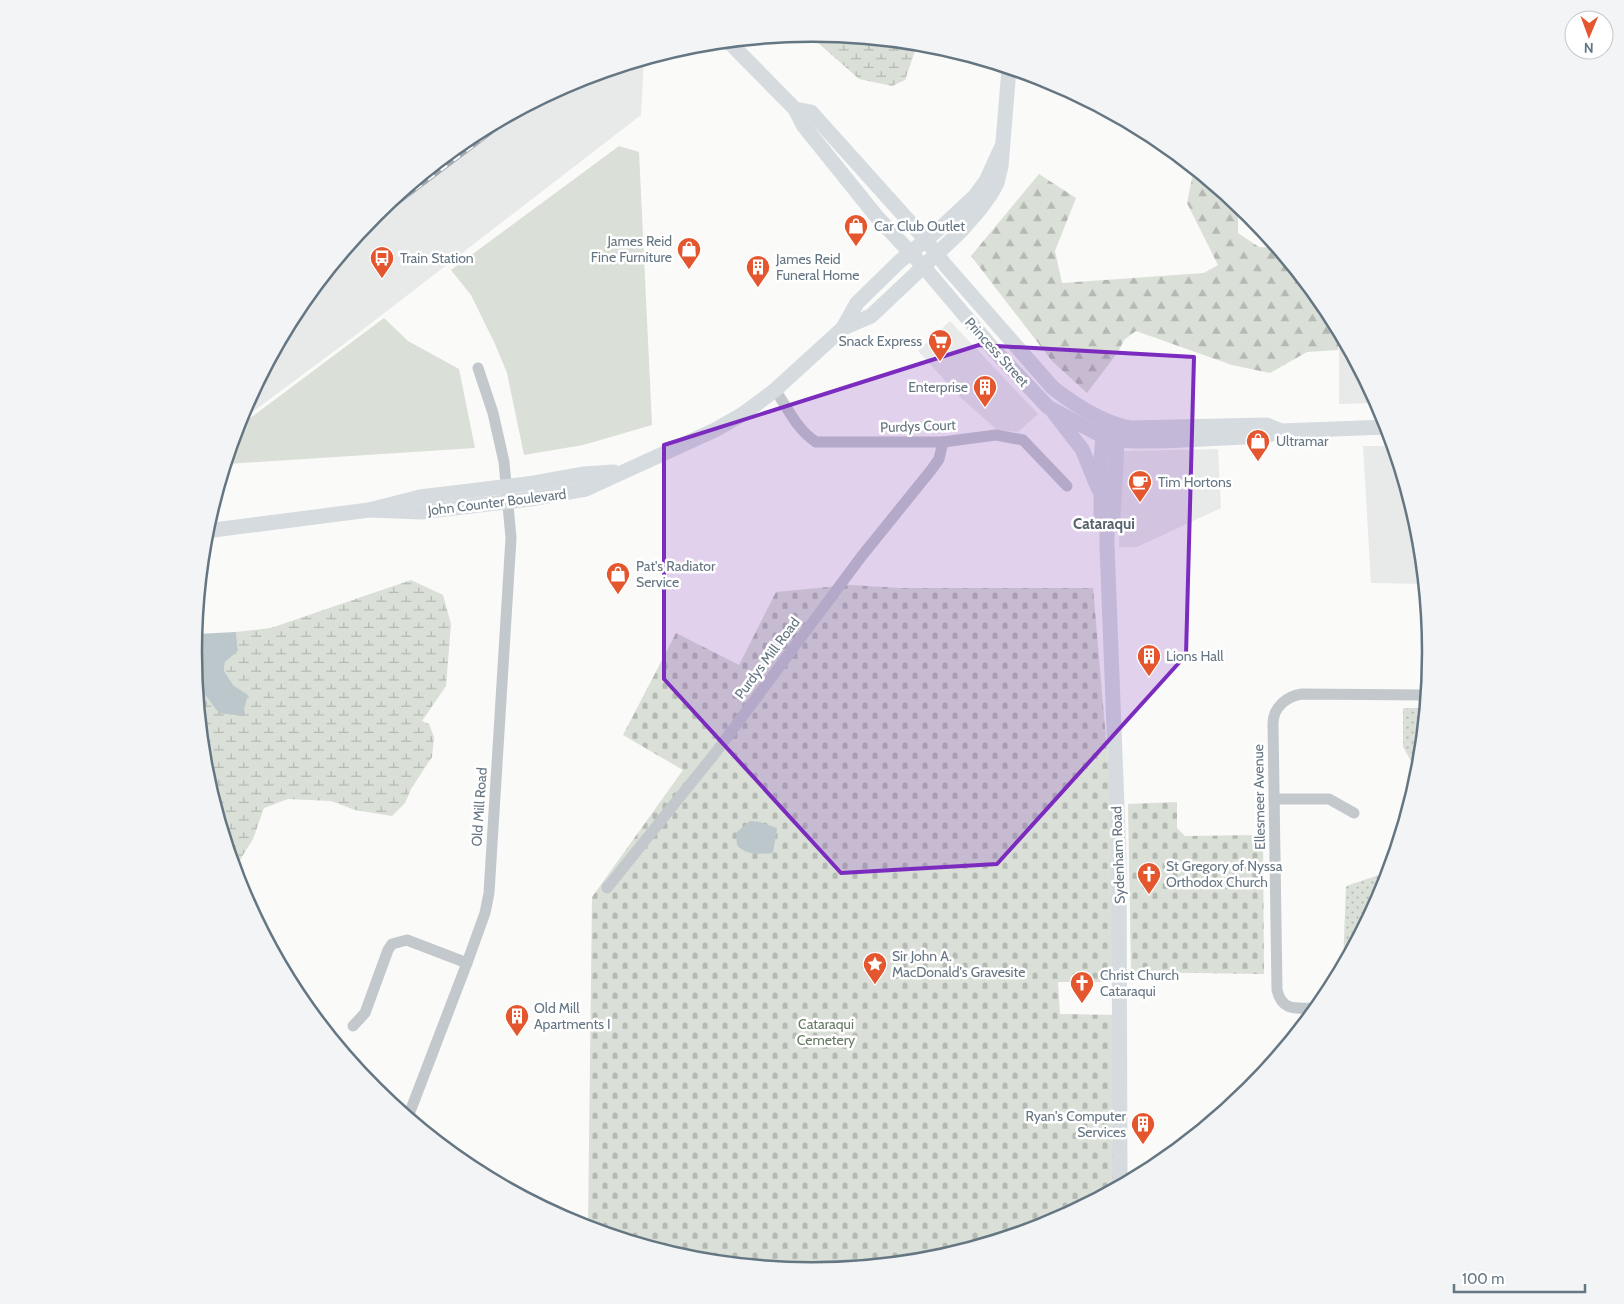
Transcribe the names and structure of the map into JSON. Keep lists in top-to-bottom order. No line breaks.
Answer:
{"streets":{"main road":["Princess Street","John Counter Boulevard","Sydenham Road"],"street":["Purdys Court","Purdys Mill Road","Ellesmeer Avenue","Old Mill Road"]},"crossings":[["Princess Street","John Counter Boulevard"],["Princess Street","Sydenham Road"],["Purdys Court","John Counter Boulevard"],["Purdys Court","Purdys Mill Road"],["John Counter Boulevard","Old Mill Road"]],"districts":["Cataraqui"],"parks":["Cataraqui Cemetery"],"places":{"shop":["Car Club Outlet","James Reid Fine Furniture","Ultramar","Pat's Radiator Service"],"bus stop":["Train Station"],"building":["James Reid Funeral Home","Enterprise","Lions Hall","Old Mill Apartments I","Ryan's Computer Services"],"supermarket":["Snack Express"],"cafe":["Tim Hortons"],"church":["St Gregory of Nyssa Orthodox Church","Christ Church Cataraqui"],"place":["Sir John A. MacDonald's Gravesite"]},"scale_bar":"100 m","north":"bottom"}
